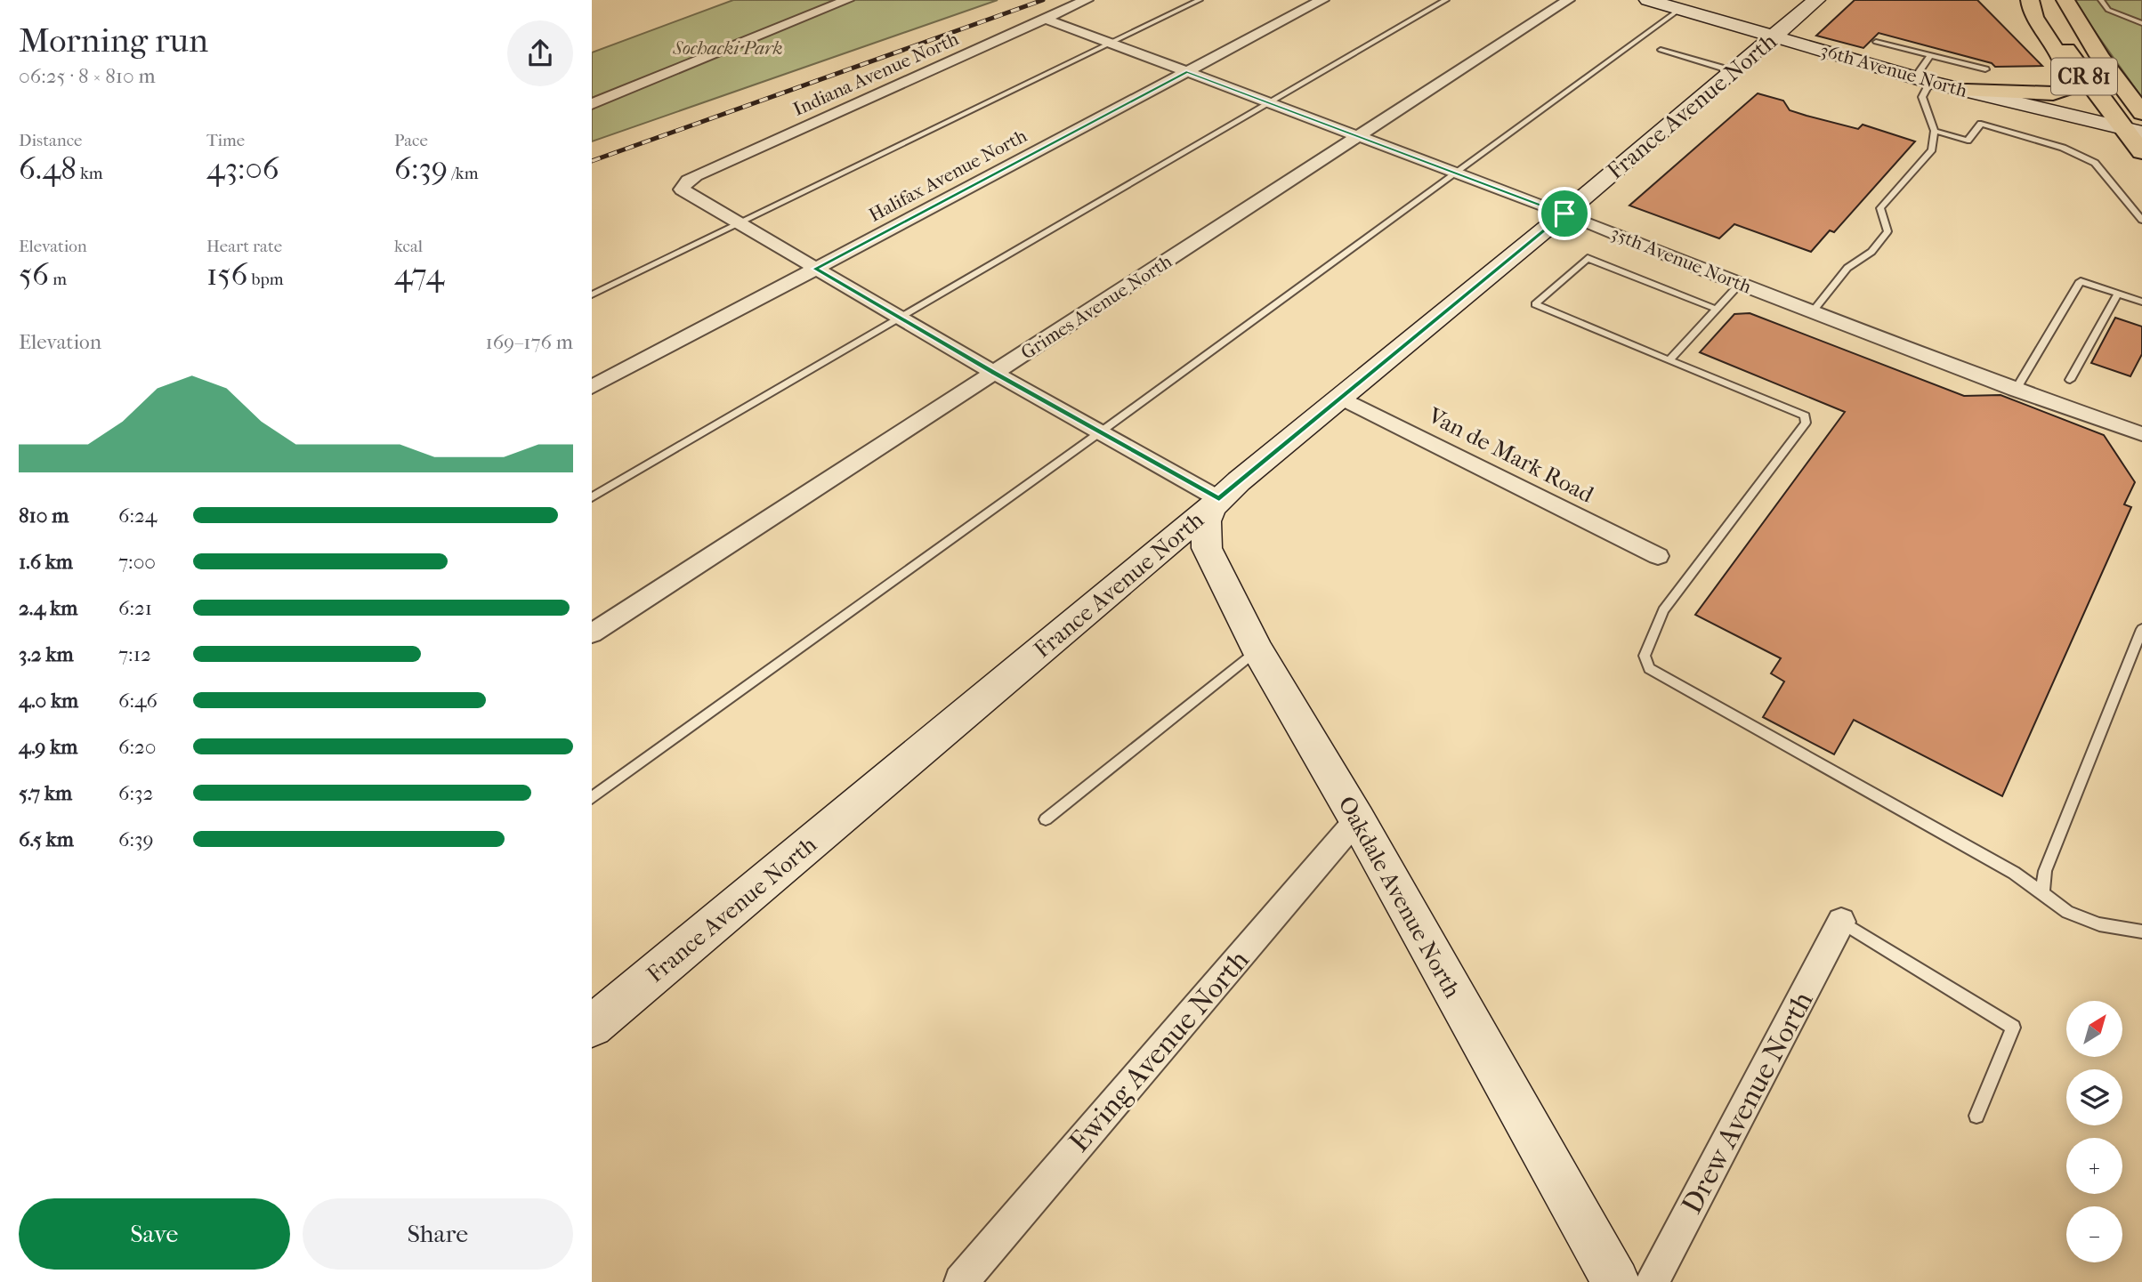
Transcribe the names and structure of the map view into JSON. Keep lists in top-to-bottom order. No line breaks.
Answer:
{"streets":{"main road":["CR 81"],"street":["36th Avenue North","Indiana Avenue North","France Avenue North","Halifax Avenue North","35th Avenue North","Grimes Avenue North","Van de Mark Road","Oakdale Avenue North","Ewing Avenue North","Drew Avenue North"]},"crossings":[["36th Avenue North","CR 81"],["36th Avenue North","France Avenue North"],["Indiana Avenue North","35th Avenue North"],["France Avenue North","35th Avenue North"],["France Avenue North","Van de Mark Road"],["France Avenue North","Oakdale Avenue North"],["Halifax Avenue North","35th Avenue North"],["35th Avenue North","Grimes Avenue North"],["Oakdale Avenue North","Ewing Avenue North"]],"parks":["Sochacki Park"],"north":"top right","page":{"heading":["Morning run","06:25 · 8 × 810 m"],"stats":[["Distance","6.48 km"],["Time","43:06"],["Pace","6:39 /km"],["Elevation","56 m"],["Heart rate","156 bpm"],["kcal","474"]],"chart":["Elevation","169–176 m"],"list":[{"name":"810 m","note":"6:24"},{"name":"1.6 km","note":"7:00"},{"name":"2.4 km","note":"6:21"},{"name":"3.2 km","note":"7:12"},{"name":"4.0 km","note":"6:46"},{"name":"4.9 km","note":"6:20"},{"name":"5.7 km","note":"6:32"},{"name":"6.5 km","note":"6:39"}],"map_buttons":["+","−"],"buttons":["Save","Share"]}}
